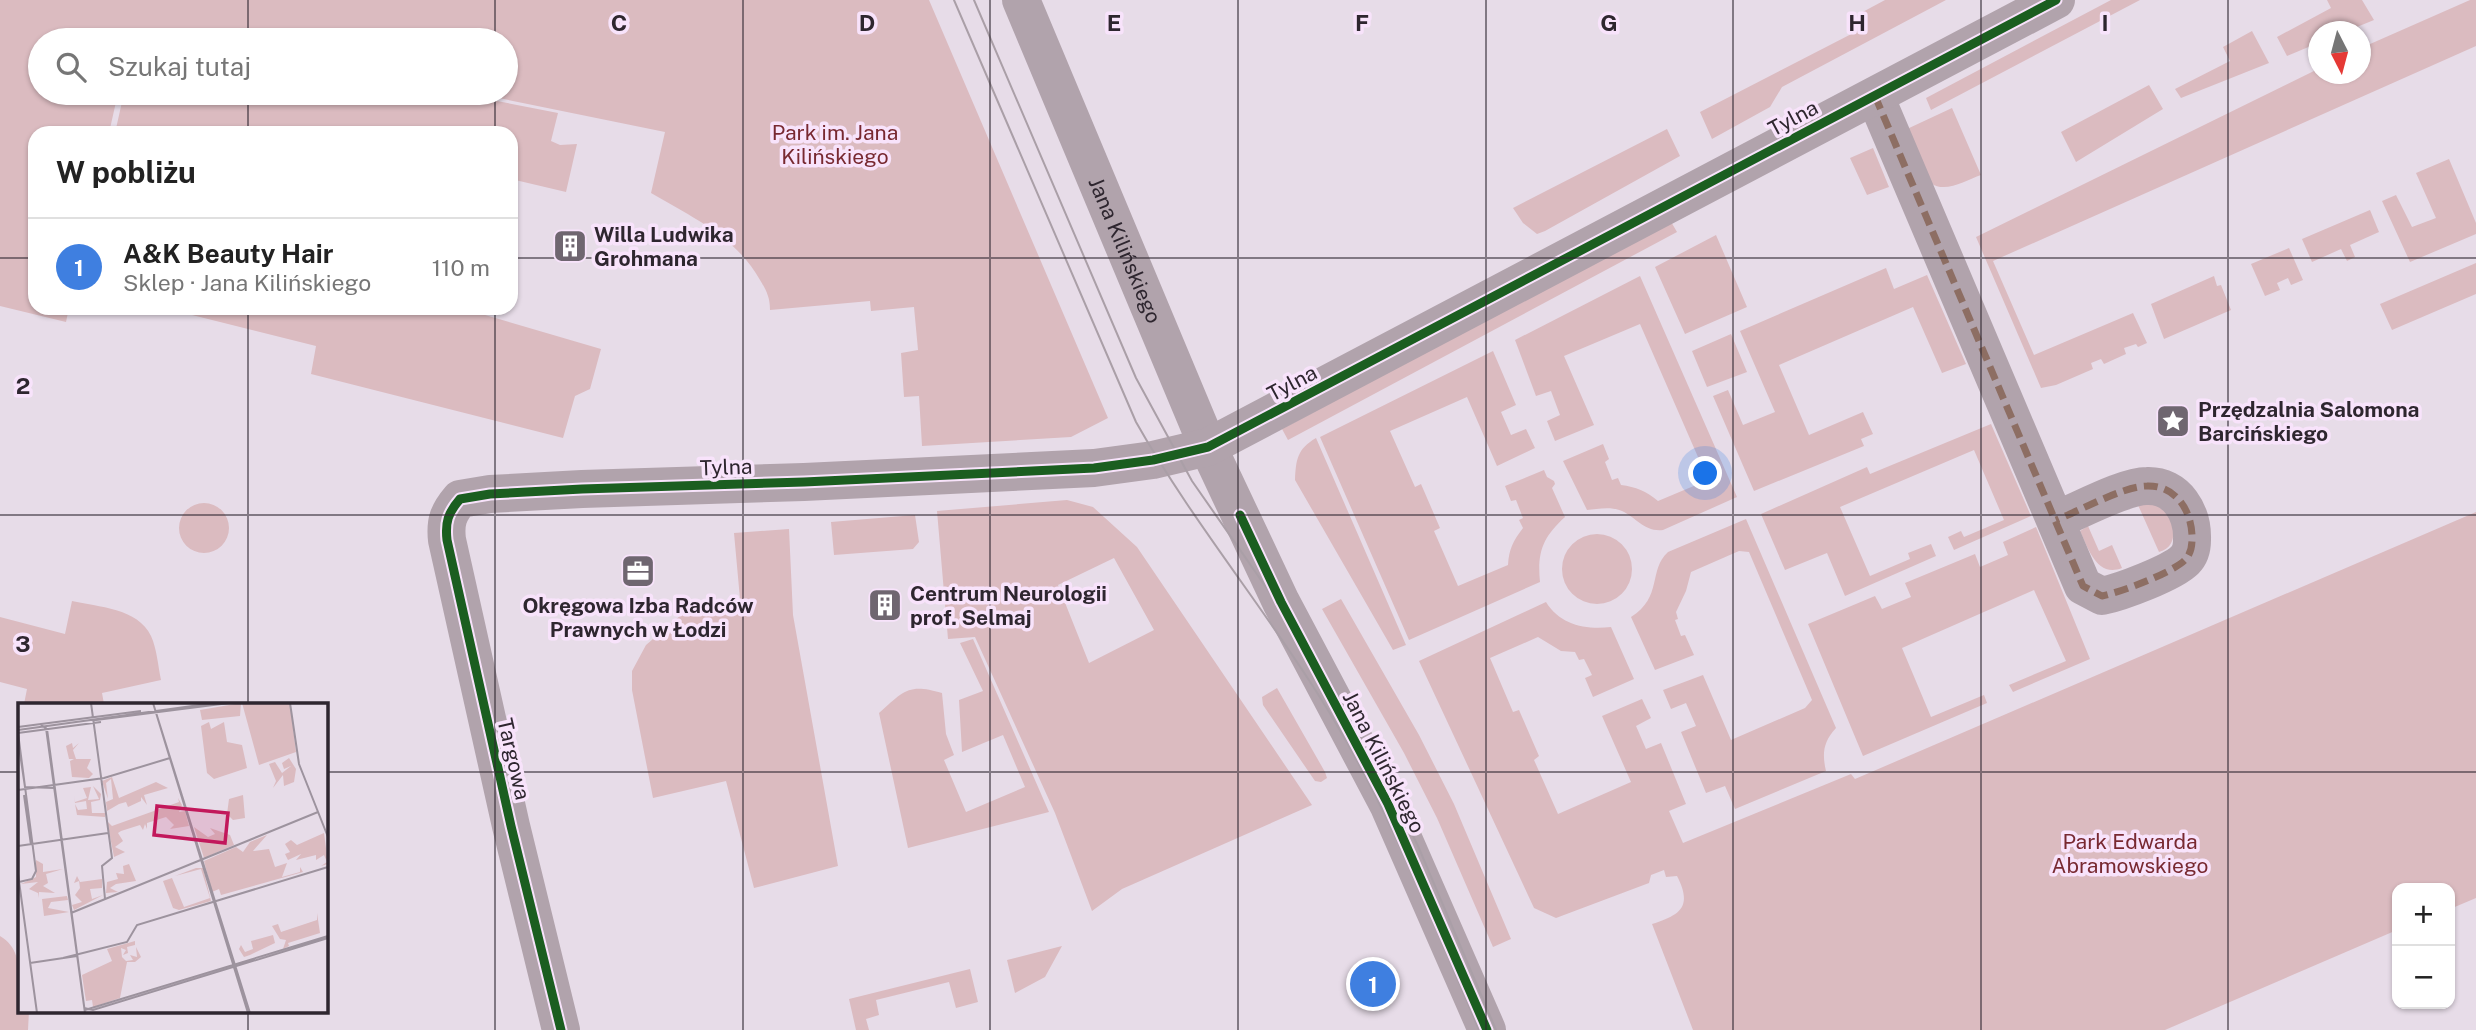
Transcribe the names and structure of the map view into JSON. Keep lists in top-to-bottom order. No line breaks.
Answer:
{"streets":{"street":["Tylna","Jana Kilińskiego","Targowa"]},"crossings":[["Tylna","Jana Kilińskiego"],["Tylna","Targowa"]],"parks":["Park im. Jana Kilińskiego","Park Edwarda Abramowskiego"],"places":{"building":["Willa Ludwika Grohmana","Centrum Neurologii prof. Selmaj"],"place":["Przędzalnia Salomona Barcińskiego"],"office":["Okręgowa Izba Radców Prawnych w Łodzi"]},"north":"bottom","page":{"search":"Szukaj tutaj","heading":"W pobliżu","list":[{"mark":"1","name":"A&K Beauty Hair","note":"Sklep · Jana Kilińskiego","value":"110 m"}],"map_buttons":["+","−"],"pins":"1"},"grid":{"columns":["C","D","E","F","G","H","I"],"rows":["2","3"]}}
